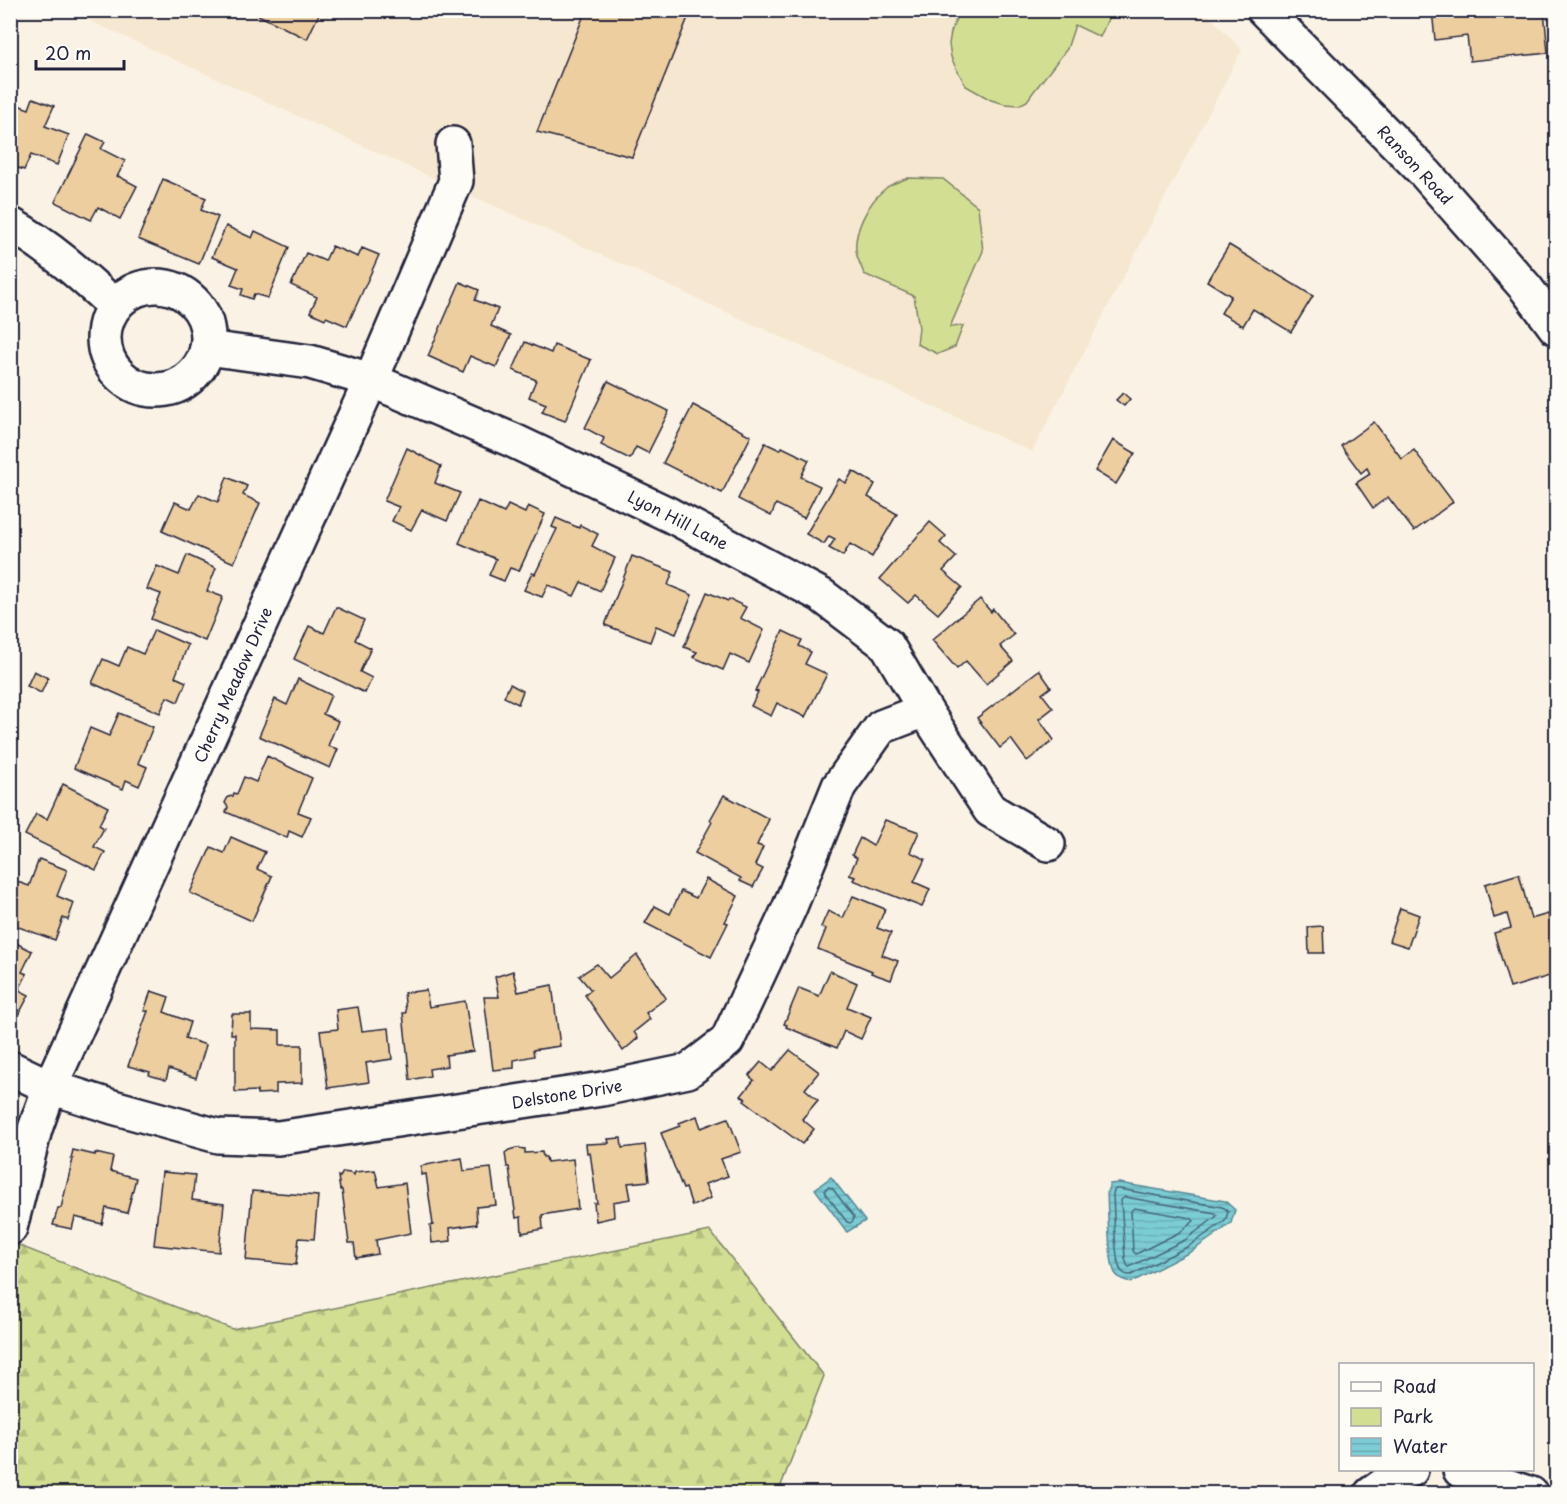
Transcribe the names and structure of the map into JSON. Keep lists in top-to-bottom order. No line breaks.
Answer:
{"streets":{"street":["Ranson Road","Lyon Hill Lane","Cherry Meadow Drive","Delstone Drive"]},"crossings":[["Lyon Hill Lane","Cherry Meadow Drive"],["Lyon Hill Lane","Delstone Drive"],["Cherry Meadow Drive","Delstone Drive"]],"legend":["Road","Park","Water"],"scale_bar":"20 m"}
